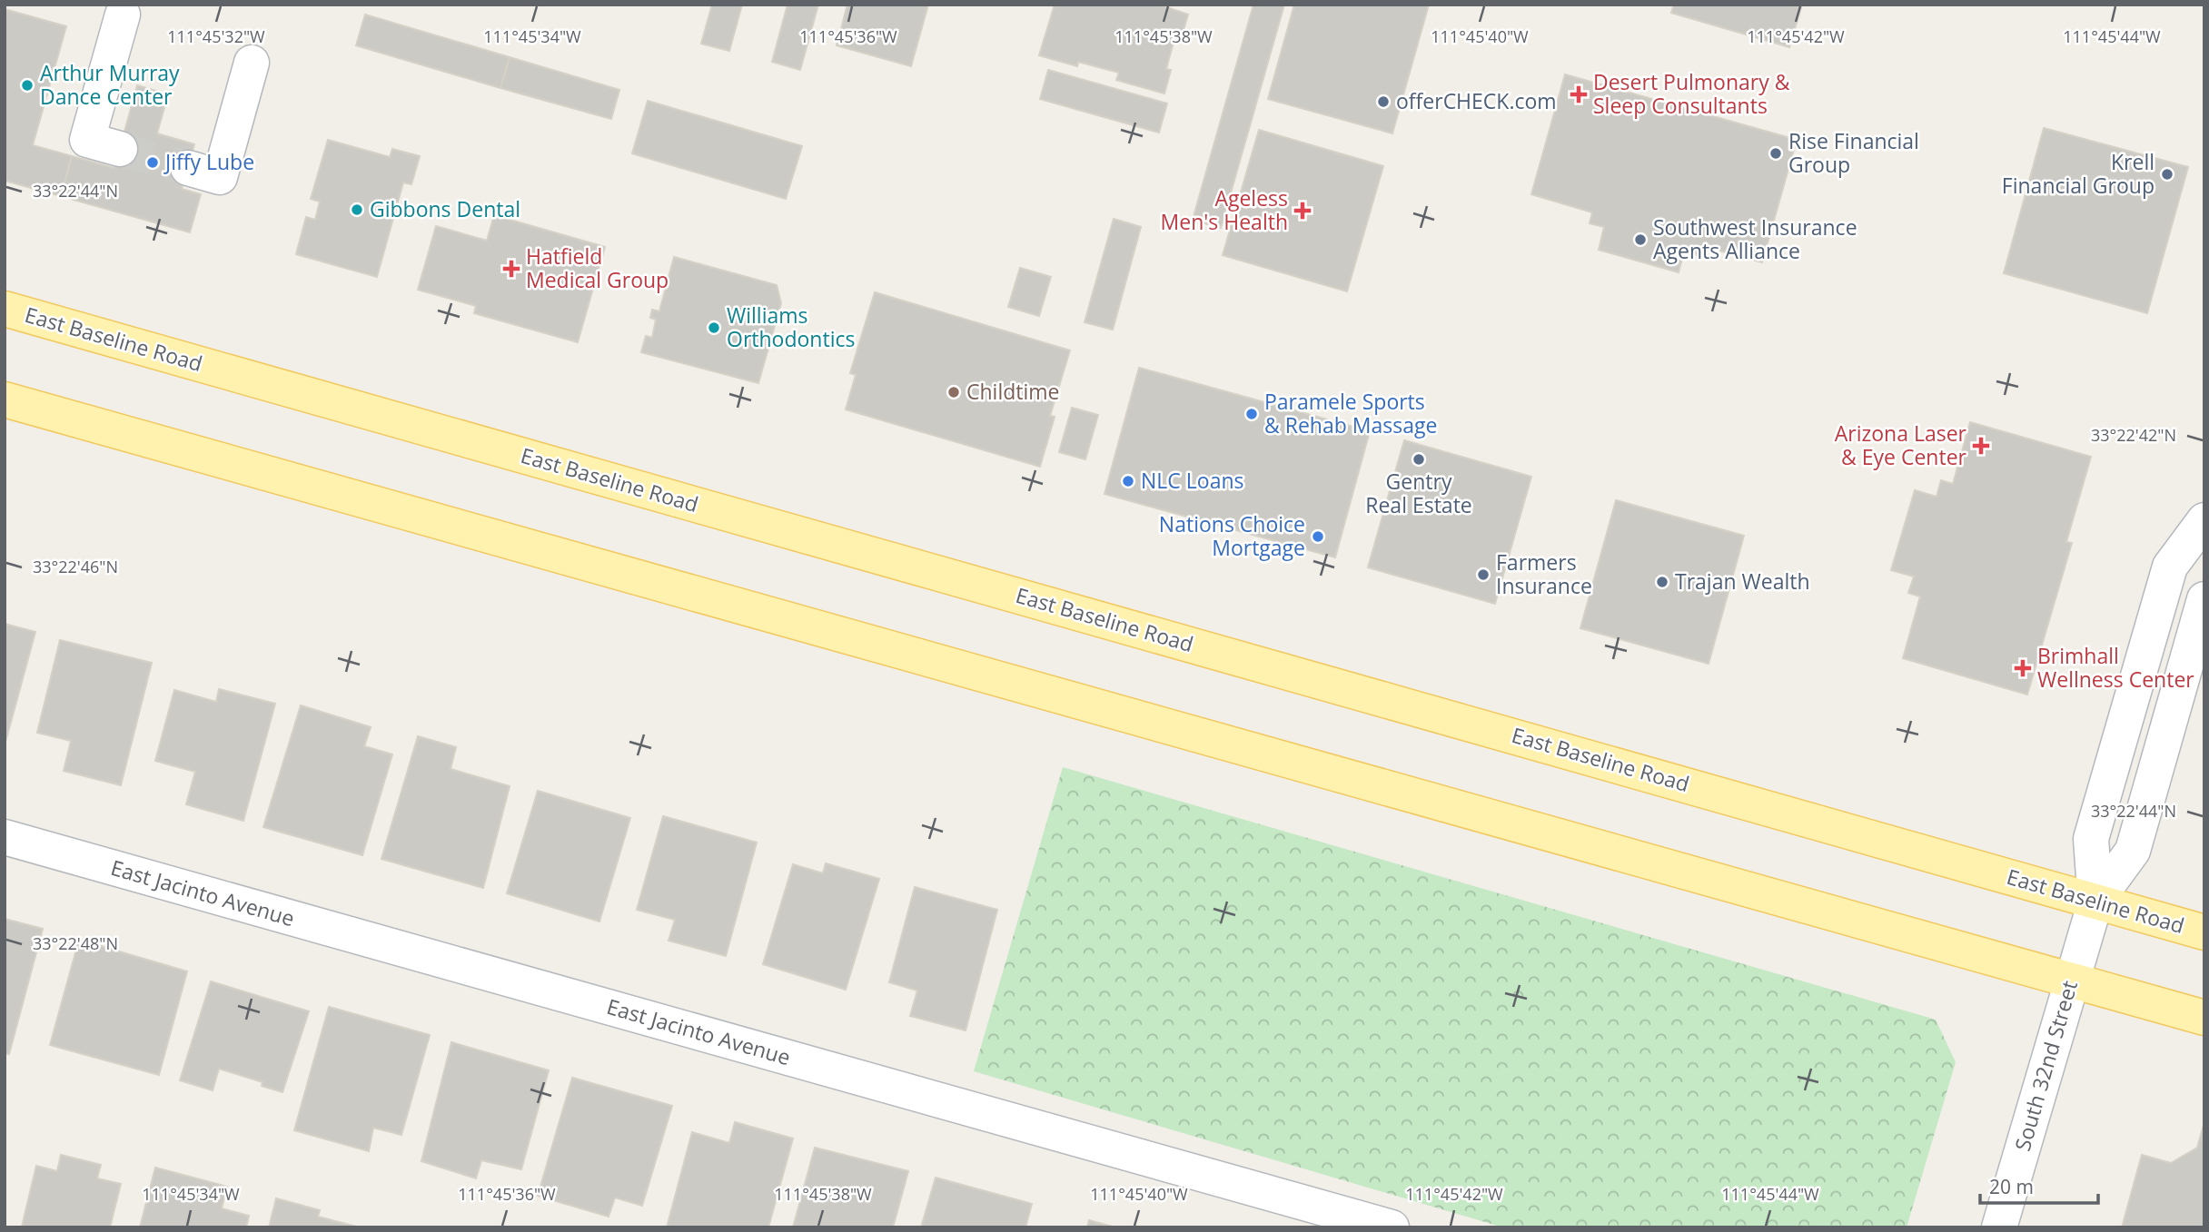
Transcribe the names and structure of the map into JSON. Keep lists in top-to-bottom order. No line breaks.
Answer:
{"streets":{"main road":["East Baseline Road"],"street":["East Jacinto Avenue","South 32nd Street"]},"crossings":[["East Baseline Road","South 32nd Street"]],"places":{"other":["Arthur Murray Dance Center","offerCHECK.com","Rise Financial Group","Jiffy Lube","Krell Financial Group","Gibbons Dental","Southwest Insurance Agents Alliance","Williams Orthodontics","Childtime","Paramele Sports & Rehab Massage","Gentry Real Estate","NLC Loans","Nations Choice Mortgage","Farmers Insurance","Trajan Wealth"],"health":["Desert Pulmonary & Sleep Consultants","Ageless Men's Health","Hatfield Medical Group","Arizona Laser & Eye Center","Brimhall Wellness Center"]},"scale_bar":"20 m","coordinates":["111°45'32\"W","111°45'34\"W","111°45'36\"W","111°45'38\"W","111°45'40\"W","111°45'42\"W","111°45'44\"W","33°22'44\"N","33°22'42\"N","33°22'46\"N","33°22'48\"N"]}
